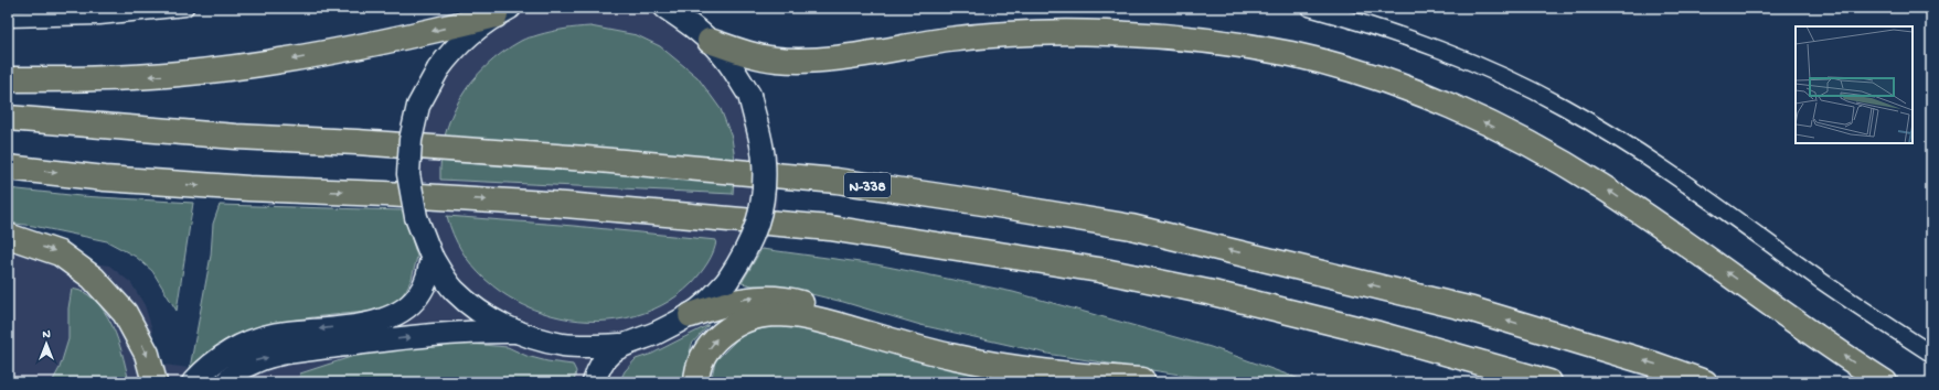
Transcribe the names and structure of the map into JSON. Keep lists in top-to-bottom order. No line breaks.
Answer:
{"streets":{"highway":["N-338"]},"north":"top"}
